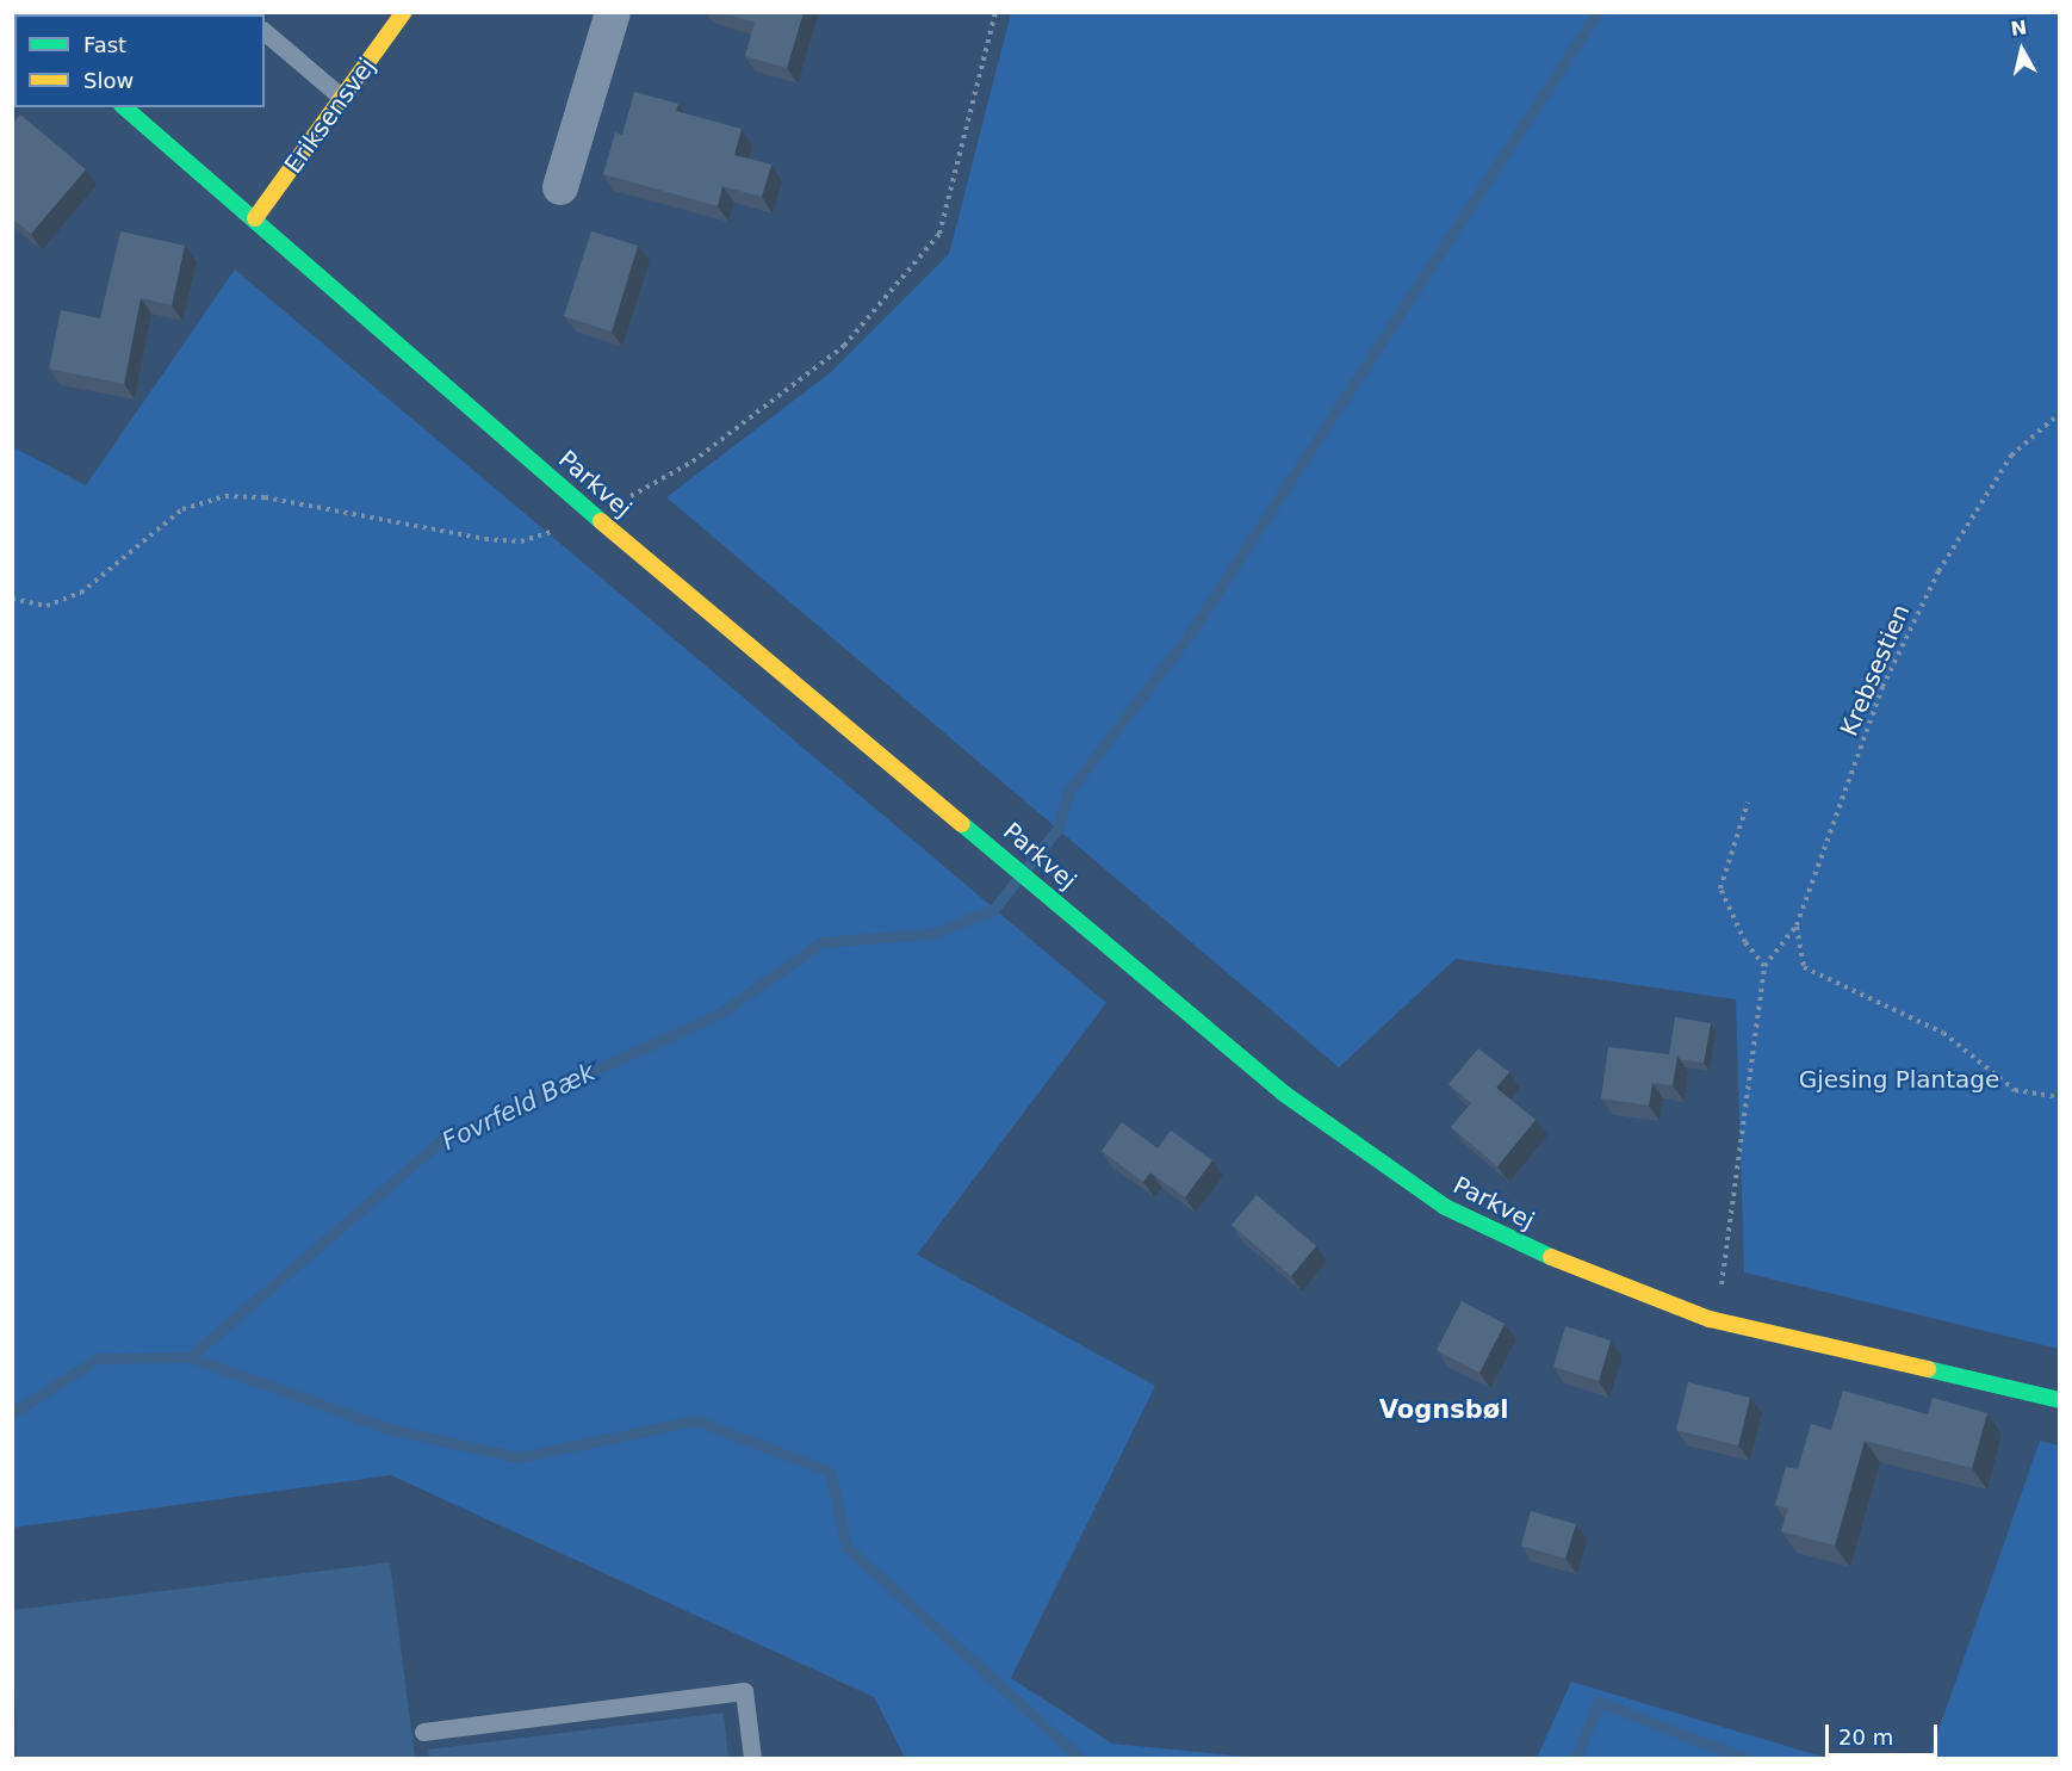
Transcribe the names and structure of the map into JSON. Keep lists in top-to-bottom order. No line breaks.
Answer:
{"streets":{"street":["Eriksensvej","Parkvej"],"path":["Krebsestien"]},"crossings":[["Eriksensvej","Parkvej"]],"districts":["Vognsbøl"],"water":["Fovrfeld Bæk"],"parks":["Gjesing Plantage"],"legend":["Fast","Slow"],"scale_bar":"20 m","north":"top"}
